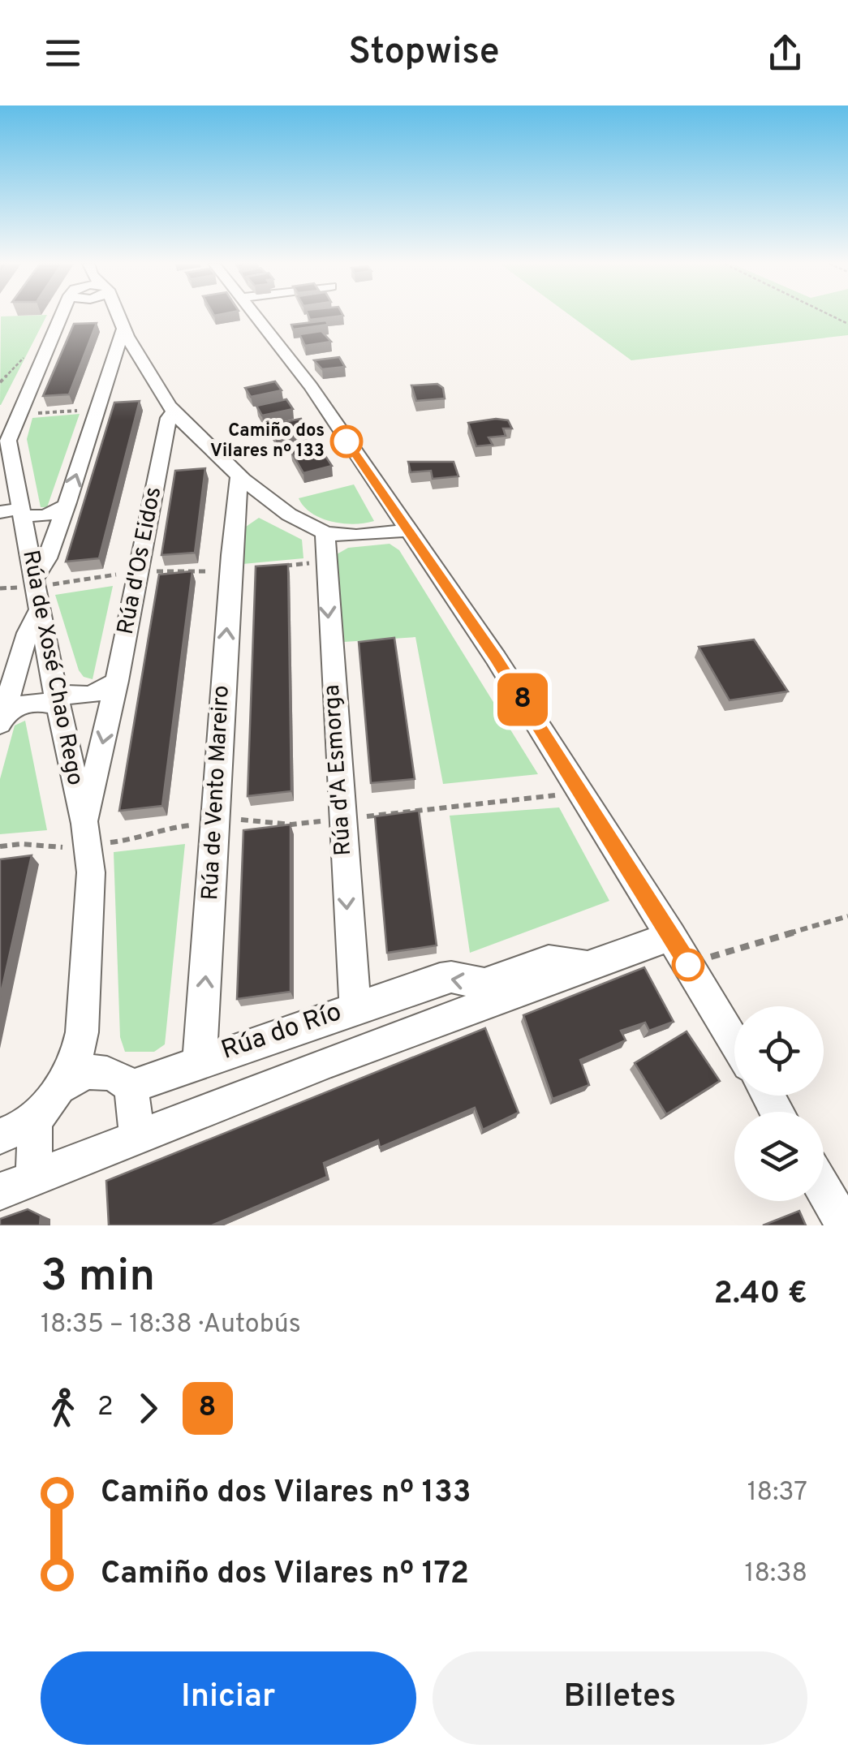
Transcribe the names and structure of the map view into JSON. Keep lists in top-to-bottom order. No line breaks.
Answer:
{"streets":{"street":["Rúa d'Os Eidos","Rúa de Xosé Chao Rego","Rúa d'A Esmorga","Rúa de Vento Mareiro","Rúa do Río"]},"crossings":[["Rúa d'Os Eidos","Rúa de Xosé Chao Rego"],["Rúa de Xosé Chao Rego","Rúa d'A Esmorga"],["Rúa de Xosé Chao Rego","Rúa de Vento Mareiro"],["Rúa de Xosé Chao Rego","Rúa do Río"],["Rúa d'A Esmorga","Rúa do Río"],["Rúa de Vento Mareiro","Rúa do Río"]],"one_way":["Rúa d'A Esmorga","Rúa de Vento Mareiro"],"places":["Camiño dos Vilares nº 133"],"lines":["bus line 8"],"page":{"header":"Stopwise","on_map":"8","heading":["3 min","18:35 – 18:38 · Autobús","2.40 €"],"legs":["2","8"],"list":[{"name":"Camiño dos Vilares nº 133","value":"18:37"},{"name":"Camiño dos Vilares nº 172","value":"18:38"}],"buttons":["Iniciar","Billetes"]}}
